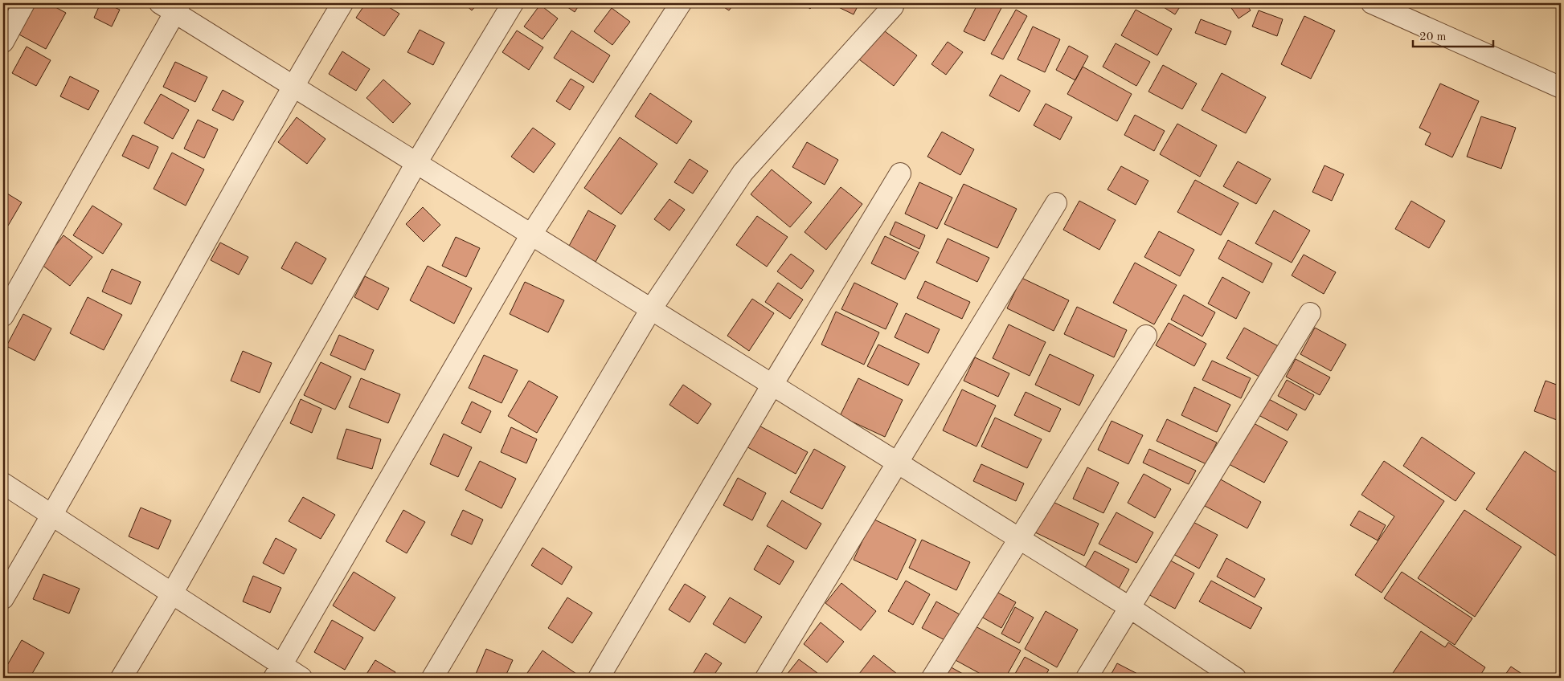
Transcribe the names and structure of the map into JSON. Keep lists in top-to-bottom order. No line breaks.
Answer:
{"scale_bar":"20 m"}
